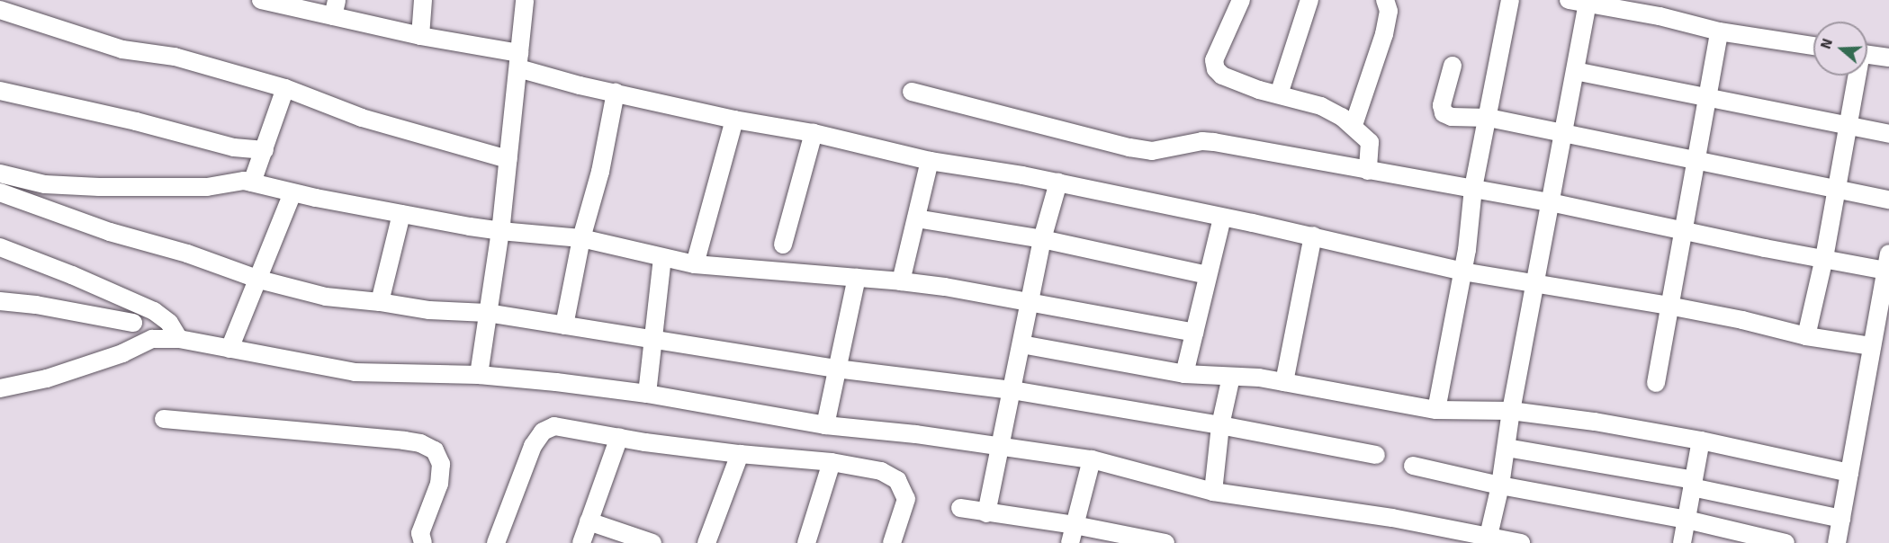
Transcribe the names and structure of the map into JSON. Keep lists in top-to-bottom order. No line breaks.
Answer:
{"north":"left"}
